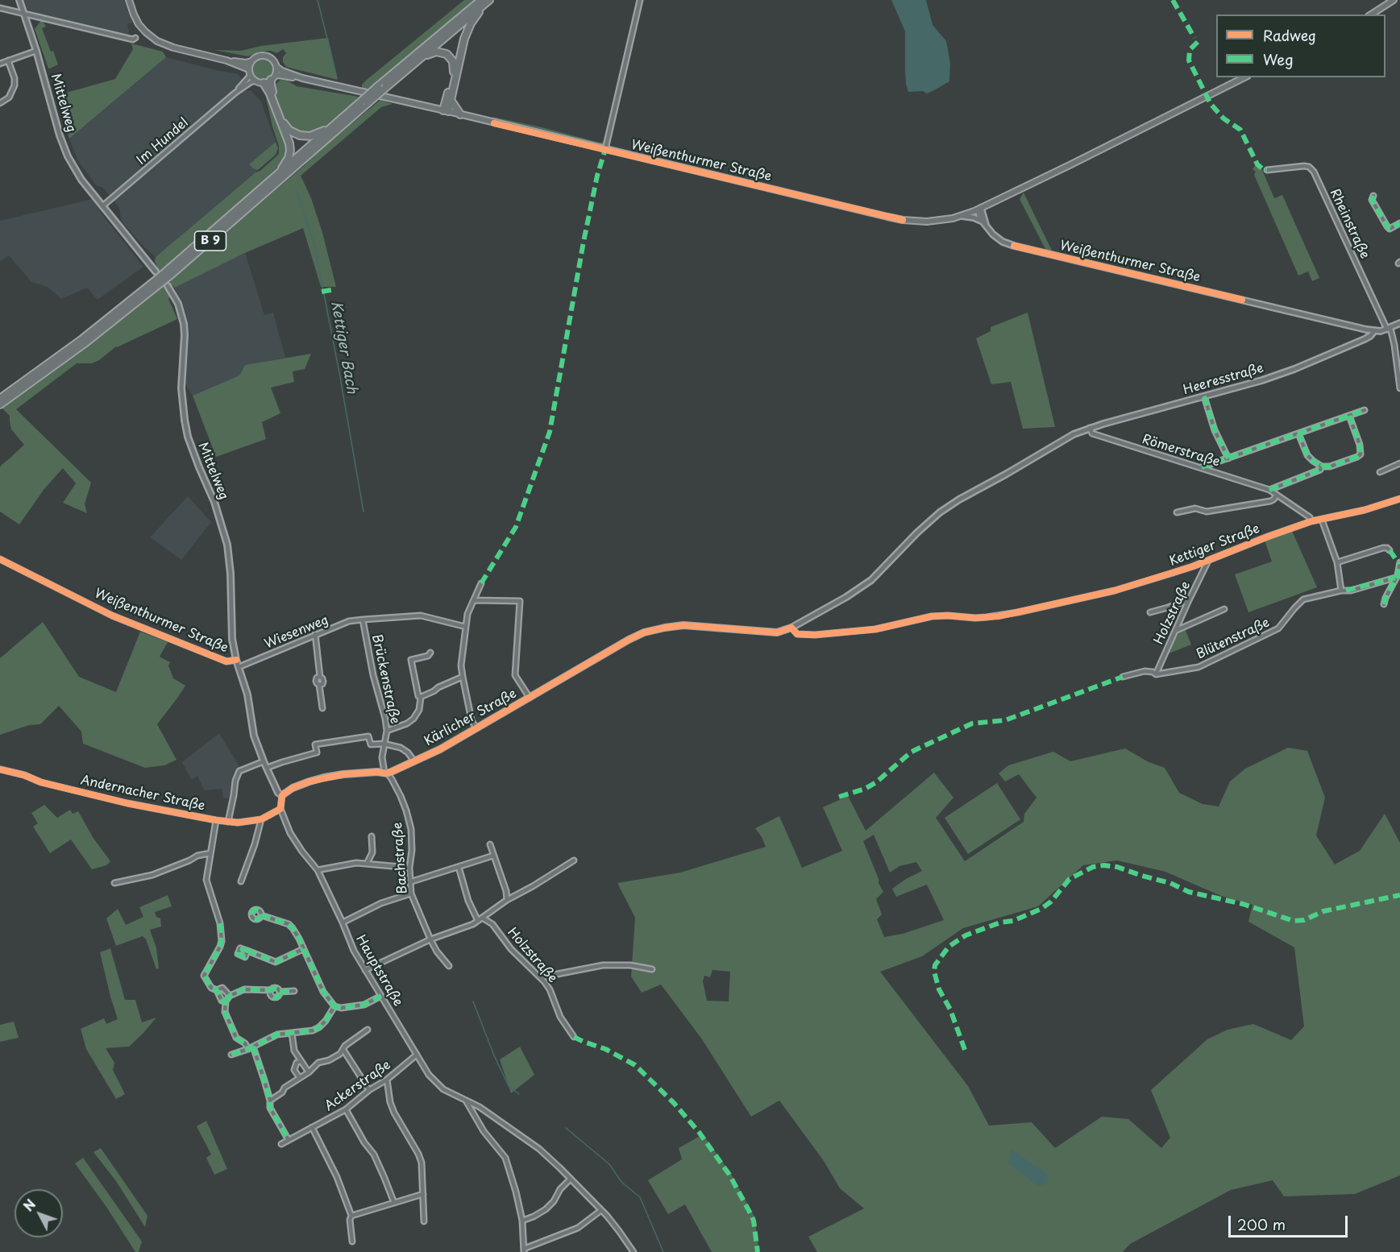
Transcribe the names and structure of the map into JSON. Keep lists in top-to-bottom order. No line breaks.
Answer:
{"streets":{"highway":["B 9"],"main road":["Weißenthurmer Straße"],"street":["Mittelweg","Im Hundel","Rheinstraße","Heeresstraße","Römerstraße","Kettiger Straße","Holzstraße","Wiesenweg","Blütenstraße","Brückenstraße","Kärlicher Straße","Andernacher Straße","Bachstraße","Hauptstraße","Ackerstraße"]},"crossings":[["Mittelweg","Im Hundel"],["Mittelweg","Weißenthurmer Straße"],["Mittelweg","Wiesenweg"],["Im Hundel","Weißenthurmer Straße"],["Weißenthurmer Straße","B 9"],["Weißenthurmer Straße","Heeresstraße"],["Weißenthurmer Straße","Wiesenweg"],["Heeresstraße","Römerstraße"],["Heeresstraße","Kettiger Straße"],["Heeresstraße","Kärlicher Straße"],["Römerstraße","Kettiger Straße"],["Kettiger Straße","Holzstraße"],["Kettiger Straße","Kärlicher Straße"],["Holzstraße","Blütenstraße"],["Wiesenweg","Brückenstraße"],["Brückenstraße","Kärlicher Straße"],["Brückenstraße","Bachstraße"],["Kärlicher Straße","Bachstraße"],["Andernacher Straße","Hauptstraße"],["Hauptstraße","Ackerstraße"]],"water":["Kettiger Bach"],"legend":["Radweg","Weg"],"scale_bar":"200 m","north":"top left"}
